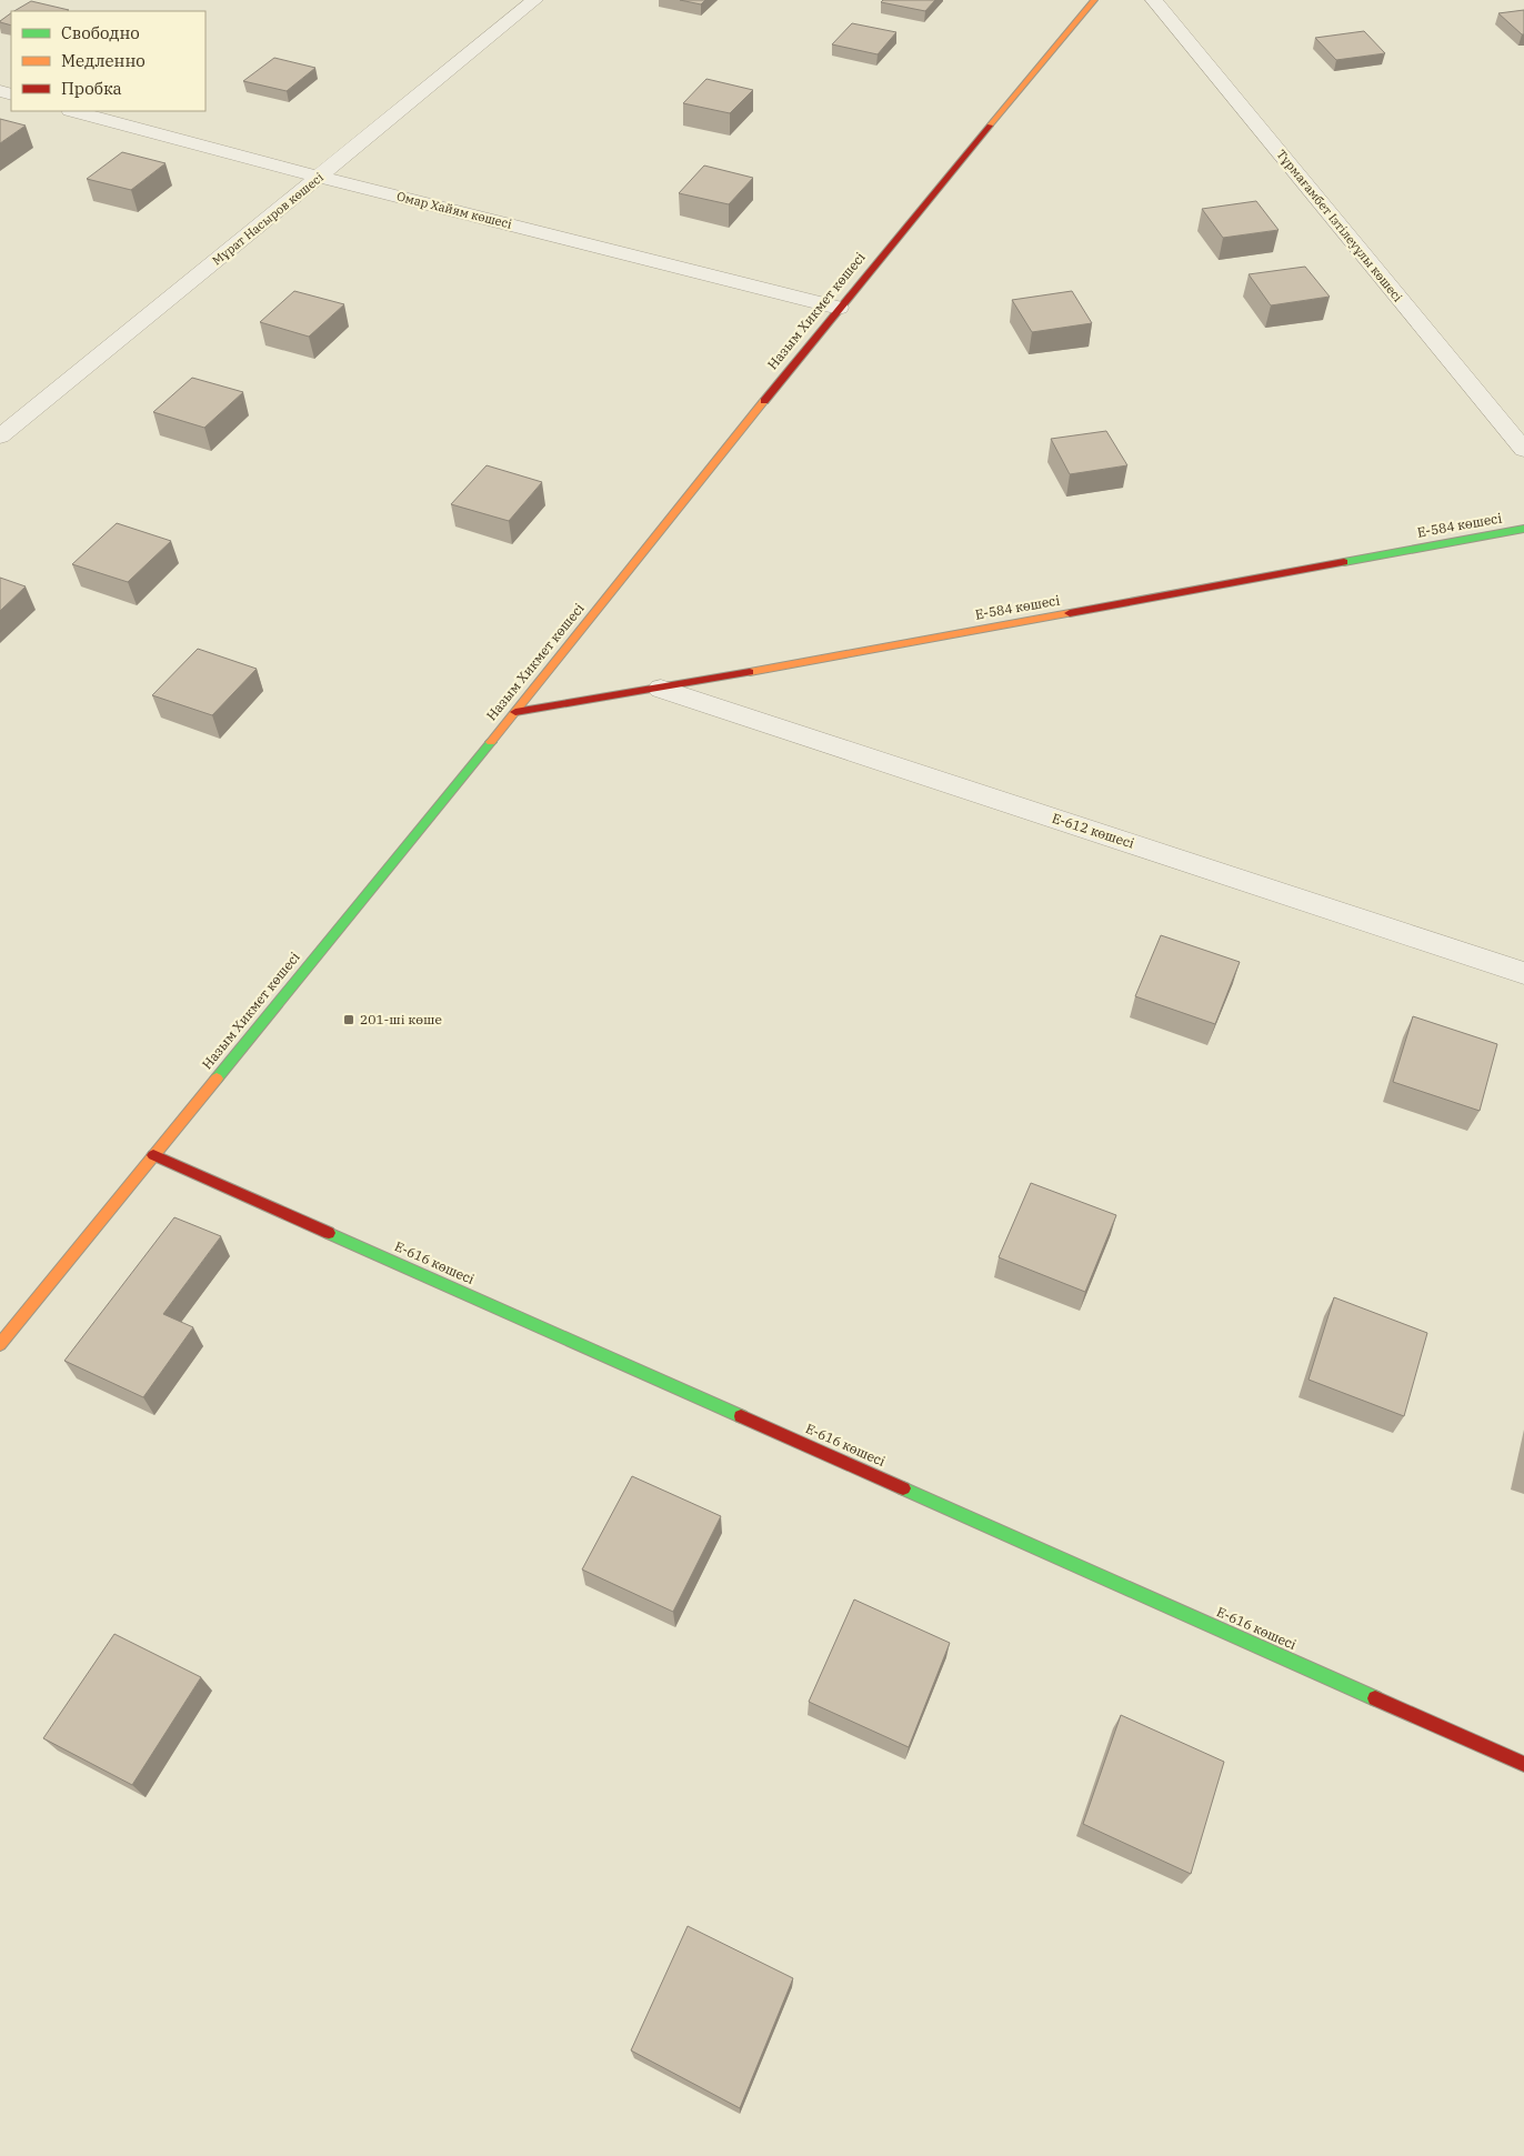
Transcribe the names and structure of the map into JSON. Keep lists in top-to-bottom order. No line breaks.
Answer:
{"streets":{"street":["Омар Хайям көшесі","Мұрат Насыров көшесі","Тұрмағамбет Ізтілеуұлы көшесі","Назым Хикмет көшесі","Е-584 көшесі","Е-612 көшесі","Е-616 көшесі"]},"crossings":[["Омар Хайям көшесі","Мұрат Насыров көшесі"],["Омар Хайям көшесі","Назым Хикмет көшесі"],["Назым Хикмет көшесі","Е-584 көшесі"],["Назым Хикмет көшесі","Е-616 көшесі"],["Е-584 көшесі","Е-612 көшесі"]],"places":{"transit":["201-ші көше"]},"legend":["Свободно","Медленно","Пробка"]}
